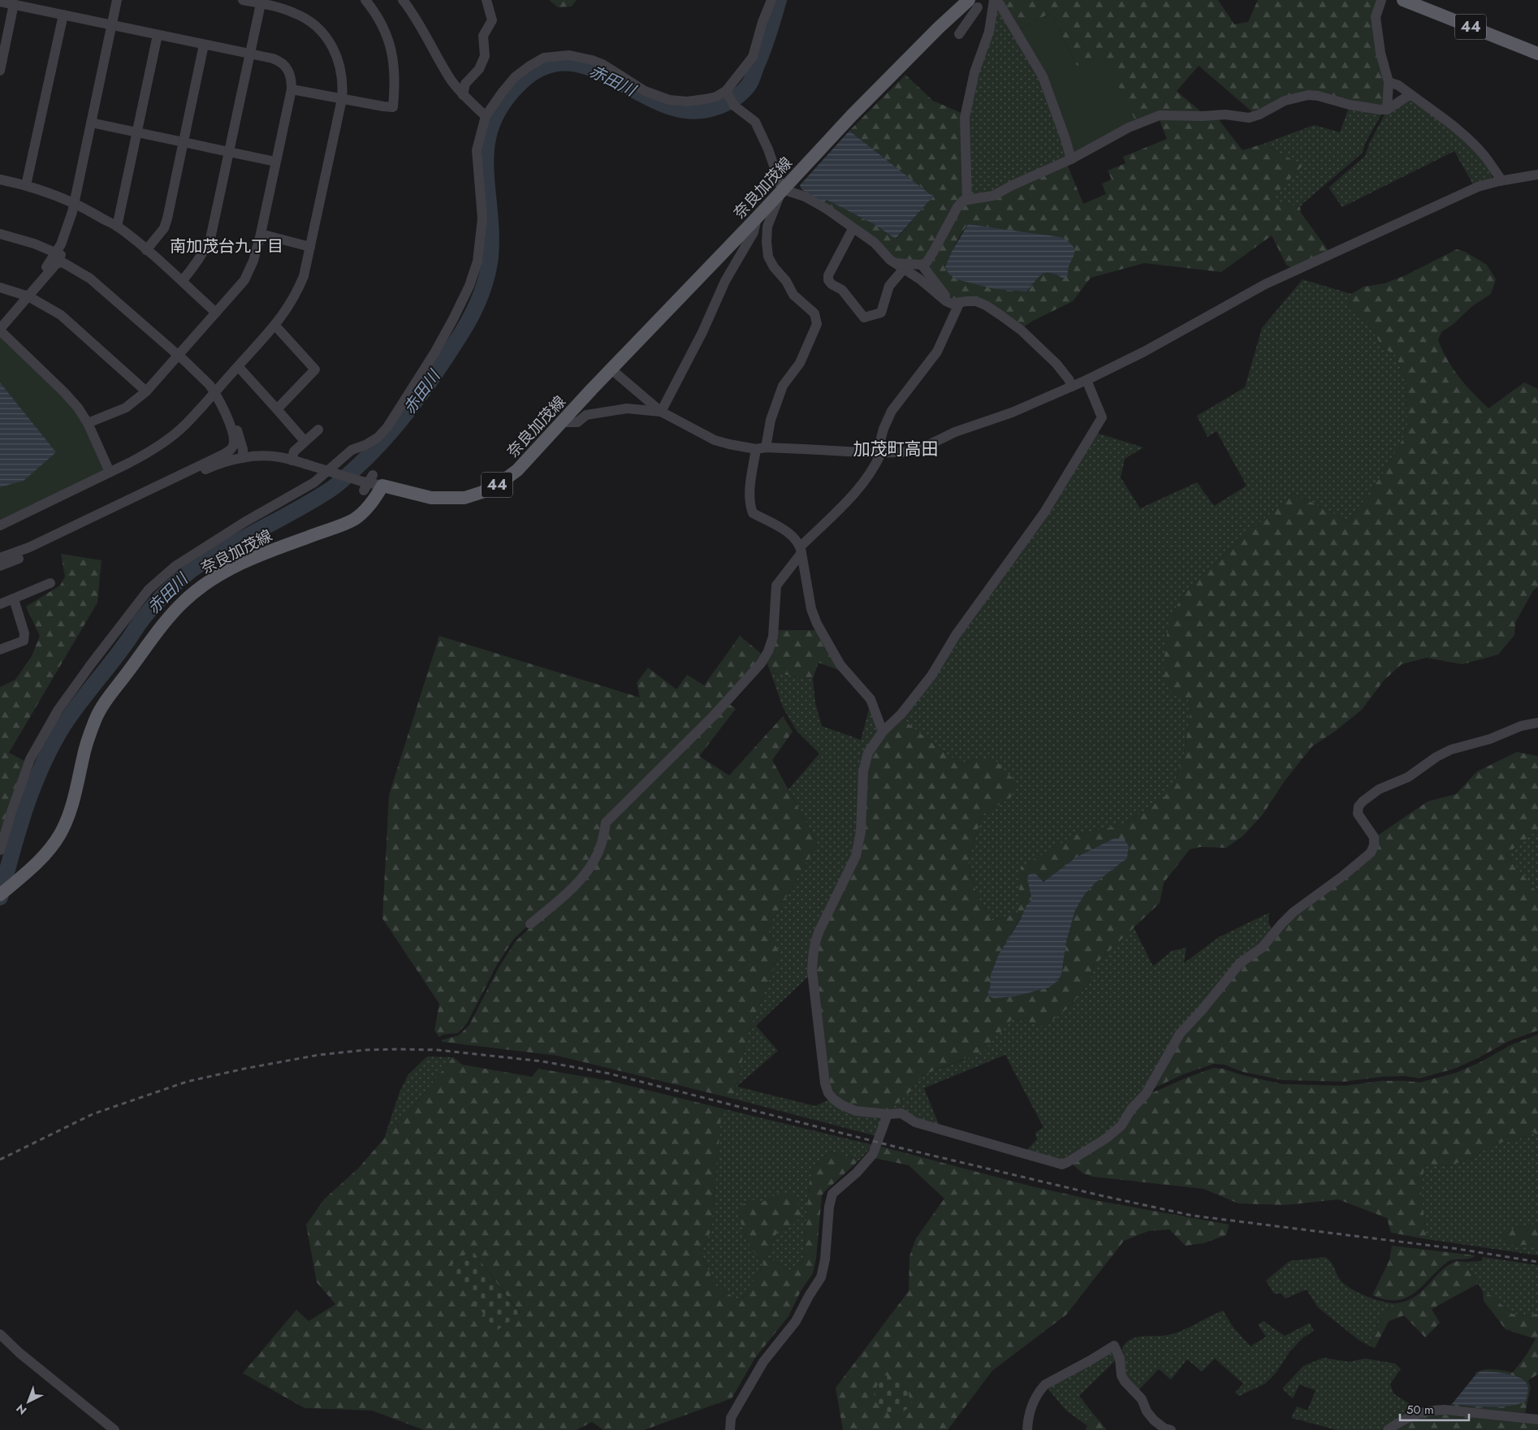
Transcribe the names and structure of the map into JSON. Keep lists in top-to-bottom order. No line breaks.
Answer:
{"streets":{"main road":["44","奈良加茂線"]},"districts":["南加茂台九丁目","加茂町高田"],"water":["赤田川"],"scale_bar":"50 m","north":"bottom left"}
